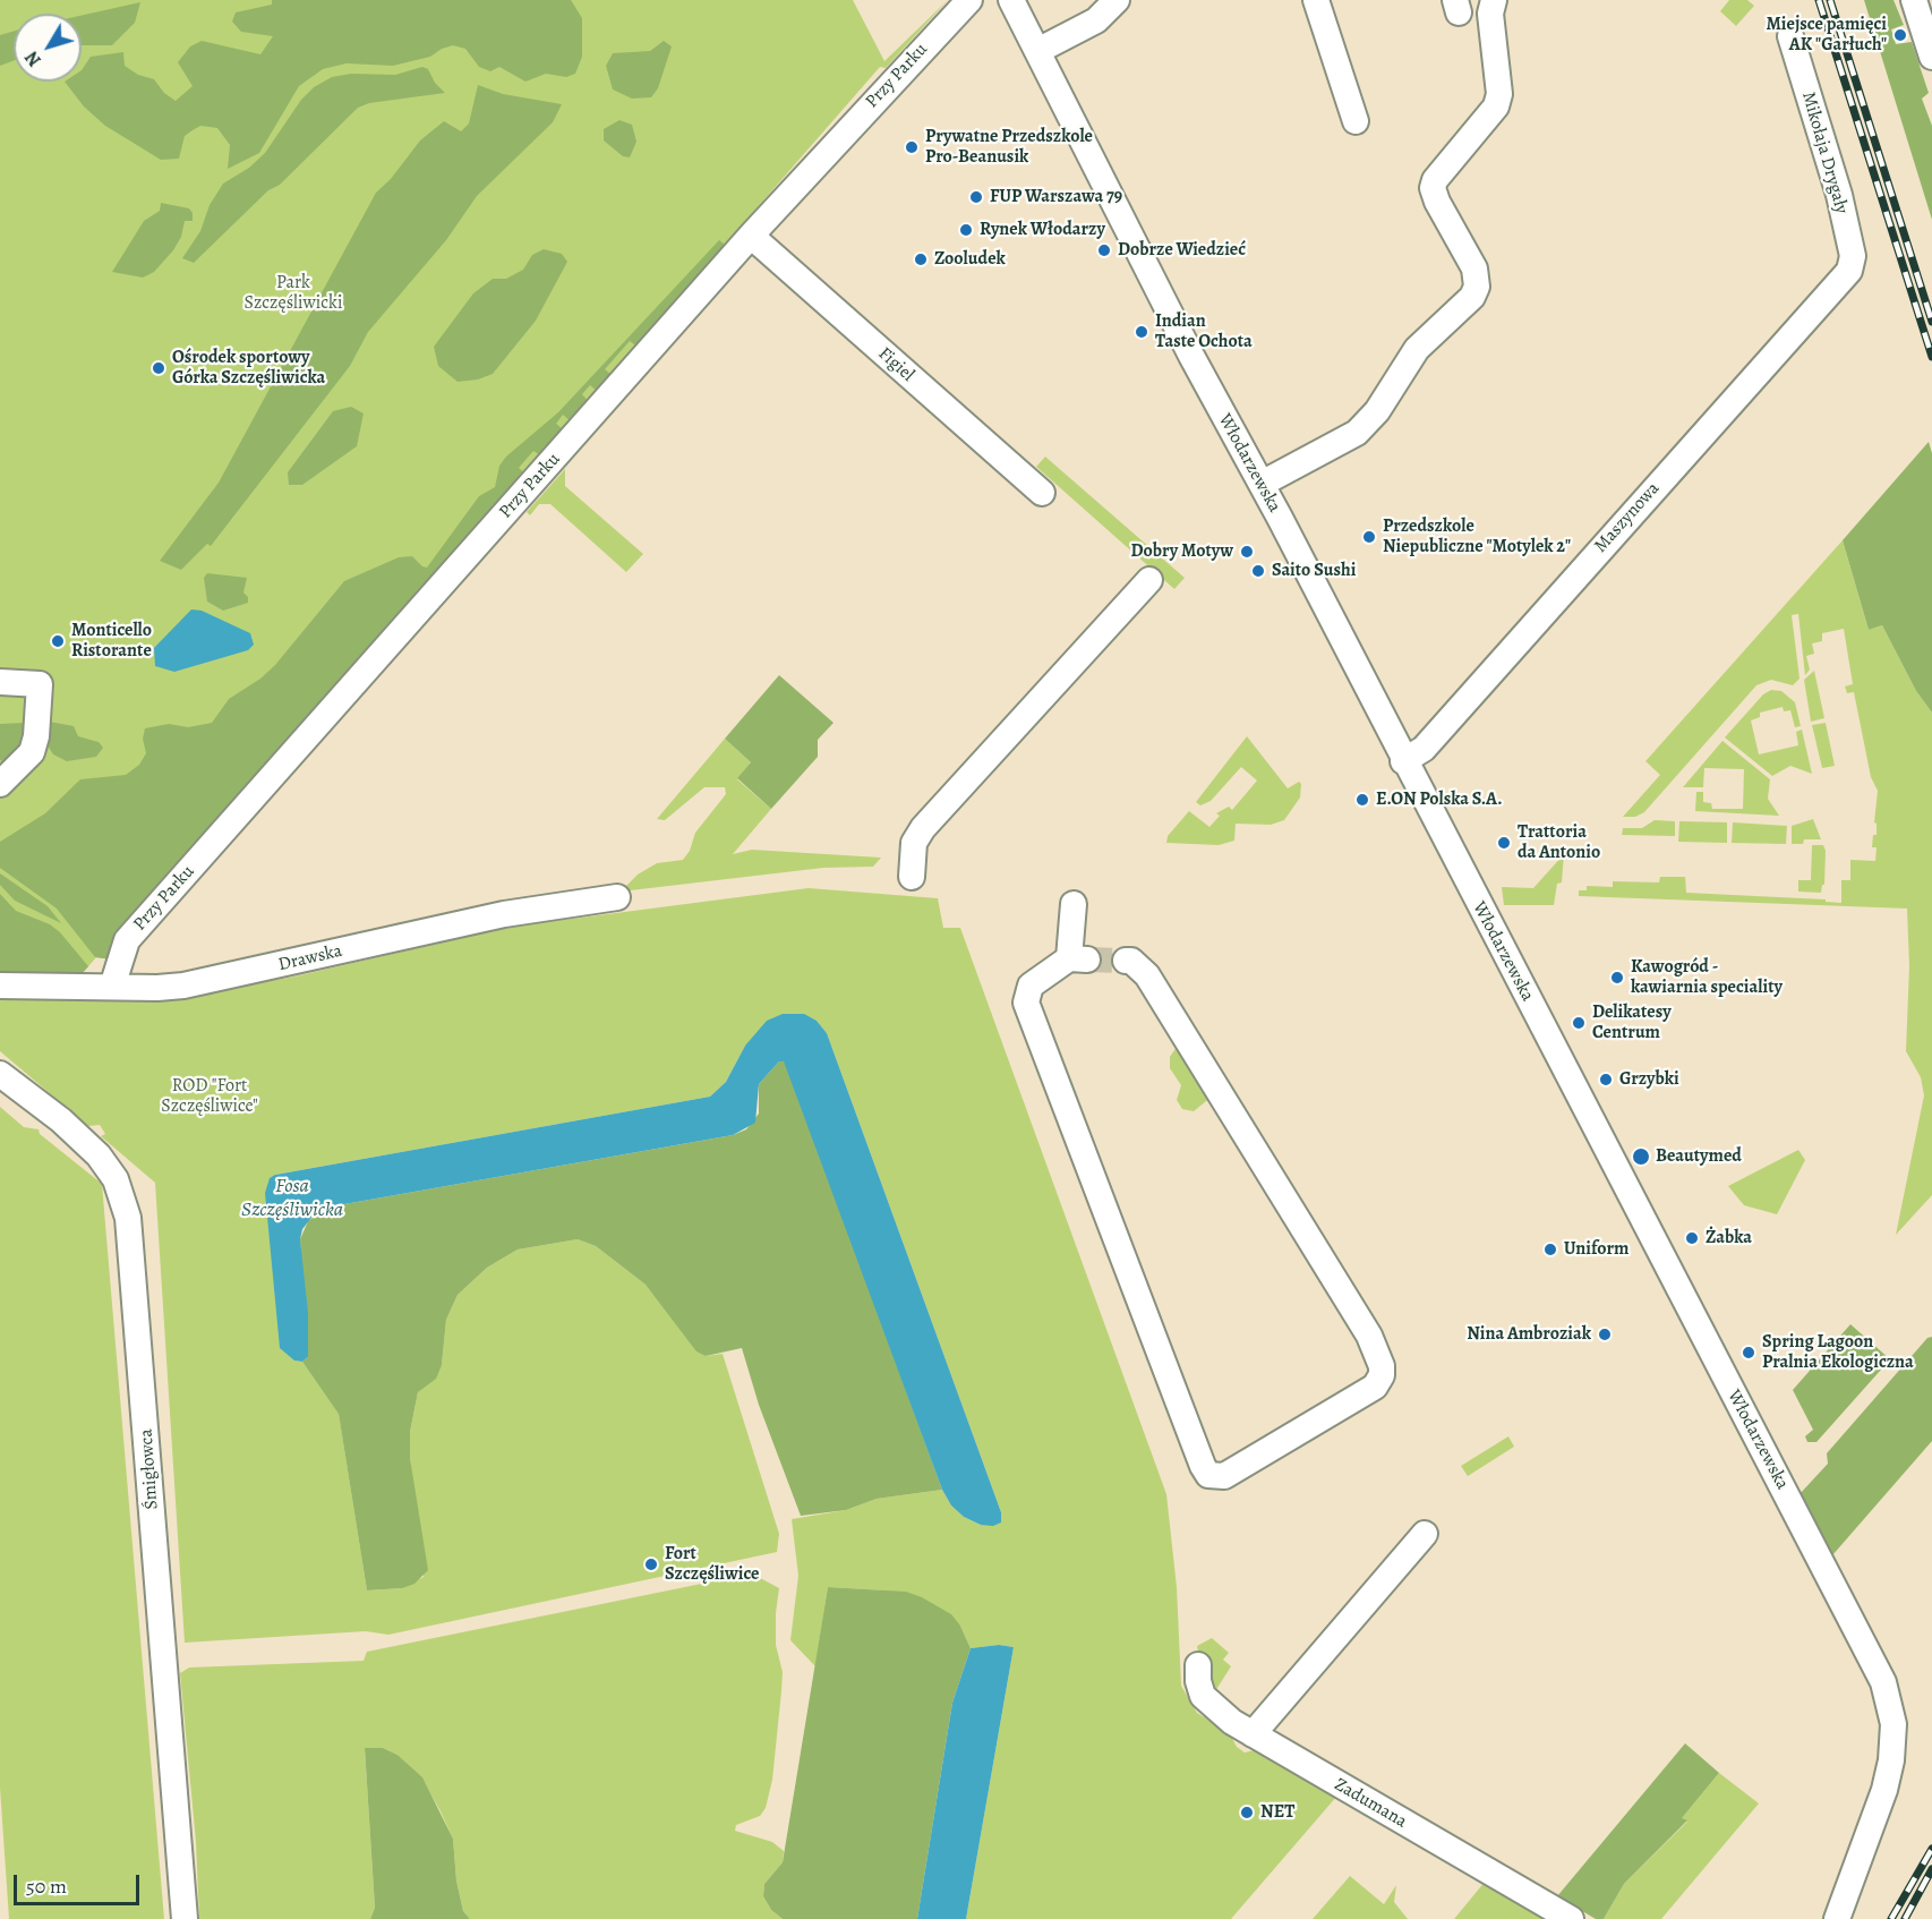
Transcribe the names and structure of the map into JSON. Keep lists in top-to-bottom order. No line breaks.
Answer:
{"streets":{"street":["Przy Parku","Mikołaja Drygały","Figiel","Włodarzewska","Maszynowa","Drawska","Śmigłowca","Zadumana"]},"crossings":[["Przy Parku","Figiel"],["Przy Parku","Drawska"],["Mikołaja Drygały","Maszynowa"],["Włodarzewska","Maszynowa"]],"water":["Fosa Szczęśliwicka"],"parks":["Park Szczęśliwicki","ROD \"Fort Szczęśliwice\""],"places":["Miejsce pamięci AK \"Garłuch\"","Prywatne Przedszkole Pro-Beanusik","FUP Warszawa 79","Rynek Włodarzy","Dobrze Wiedzieć","Zooludek","Indian Taste Ochota","Ośrodek sportowy Górka Szczęśliwicka","Przedszkole Niepubliczne \"Motylek 2\"","Dobry Motyw","Saito Sushi","Monticello Ristorante","E.ON Polska S.A.","Trattoria da Antonio","Kawogród - kawiarnia speciality","Delikatesy Centrum","Grzybki","Beautymed","Żabka","Uniform","Nina Ambroziak","Spring Lagoon Pralnia Ekologiczna","Fort Szczęśliwice","NET"],"scale_bar":"50 m","north":"bottom left"}
